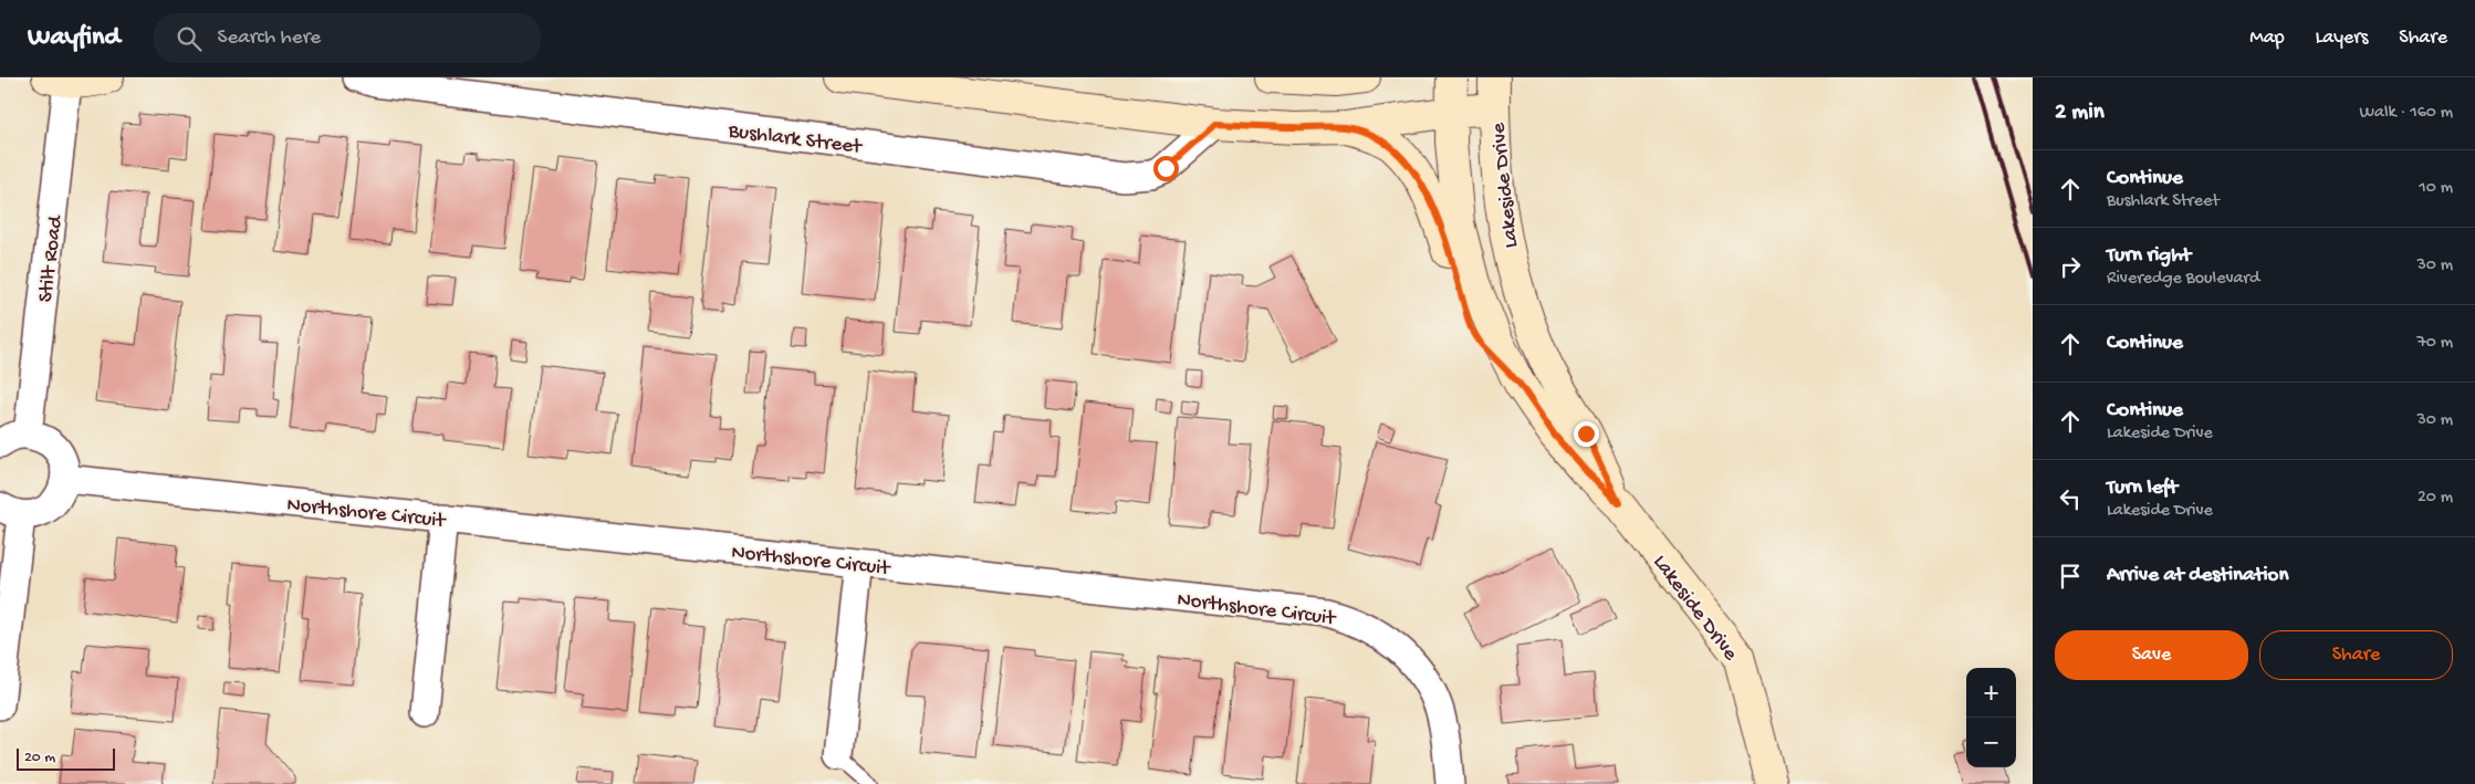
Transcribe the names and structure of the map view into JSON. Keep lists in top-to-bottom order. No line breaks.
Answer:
{"streets":{"street":["Bushlark Street","Lakeside Drive","Stilt Road","Northshore Circuit"]},"scale_bar":"20 m","page":{"header":"Wayfind","search":"Search here","nav":["Map","Layers","Share"],"heading":["2 min","Walk · 160 m"],"list":[["Continue","Bushlark Street","10 m"],["Turn right","Riveredge Boulevard","30 m"],["Continue","70 m"],["Continue","Lakeside Drive","30 m"],["Turn left","Lakeside Drive","20 m"],"Arrive at destination"],"buttons":["Save","Share"],"map_buttons":["+","−"],"scale":"20 m"}}
